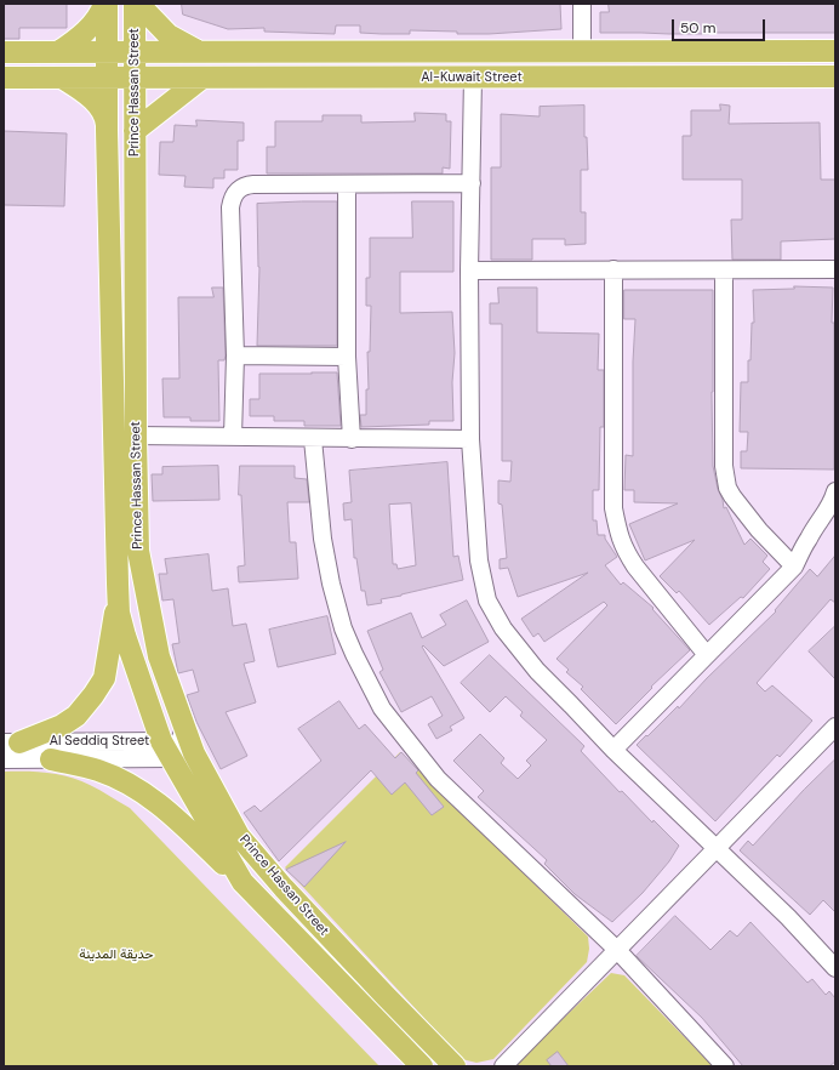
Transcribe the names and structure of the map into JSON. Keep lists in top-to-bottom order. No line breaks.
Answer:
{"streets":{"main road":["Al-Kuwait Street","Prince Hassan Street"],"street":["Al Seddiq Street"]},"crossings":[["Al-Kuwait Street","Prince Hassan Street"],["Prince Hassan Street","Al Seddiq Street"]],"parks":["حديقة المدينة"],"scale_bar":"50 m"}
